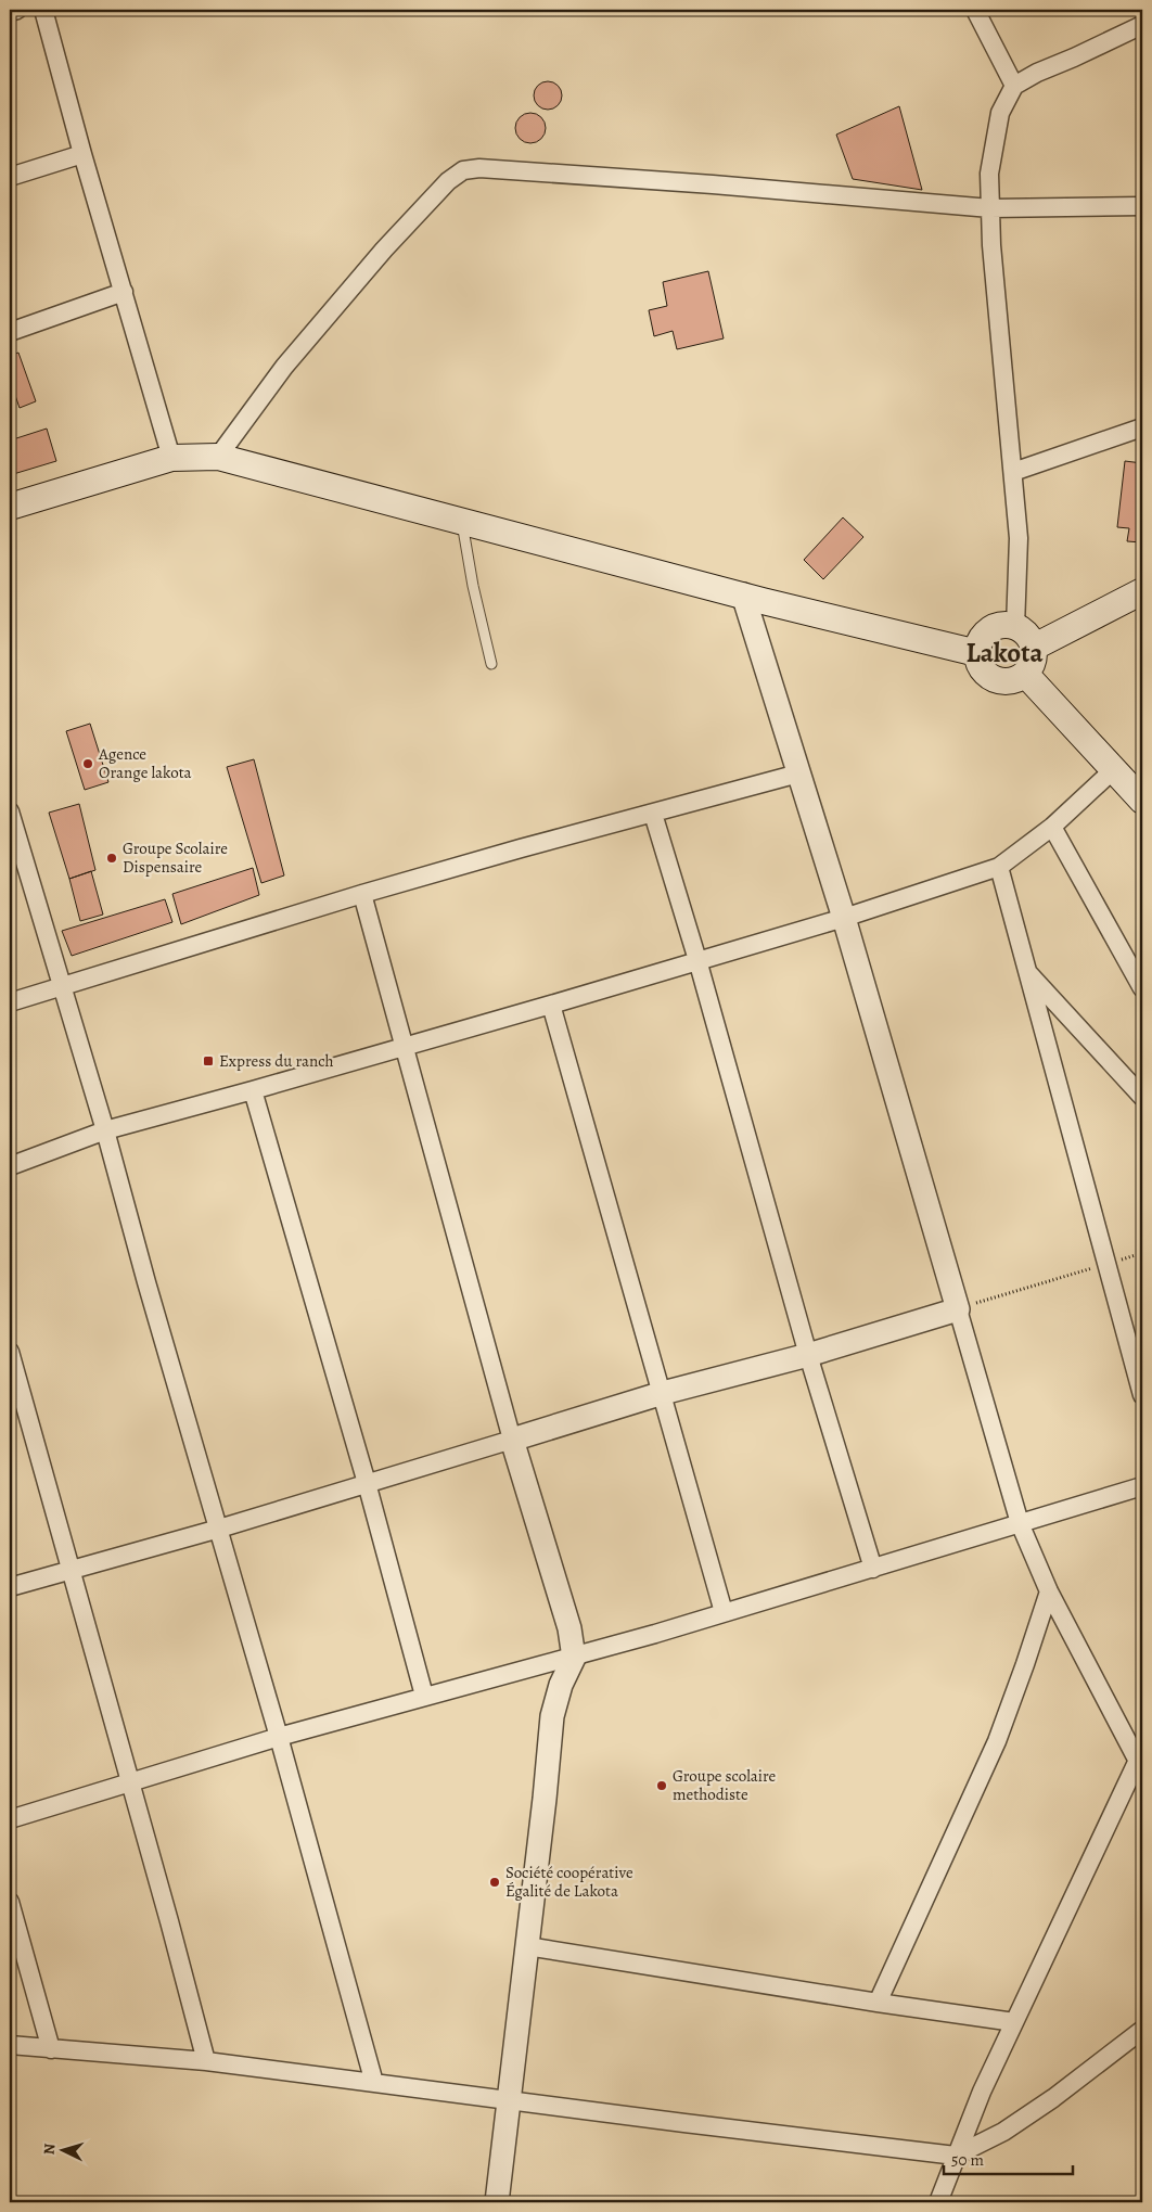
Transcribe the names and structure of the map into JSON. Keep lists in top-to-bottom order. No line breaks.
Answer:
{"districts":["Lakota"],"places":{"other":["Agence Orange lakota","Groupe Scolaire Dispensaire","Groupe scolaire methodiste","Société coopérative Égalité de Lakota"],"transit":["Express du ranch"]},"scale_bar":"50 m","north":"left"}
